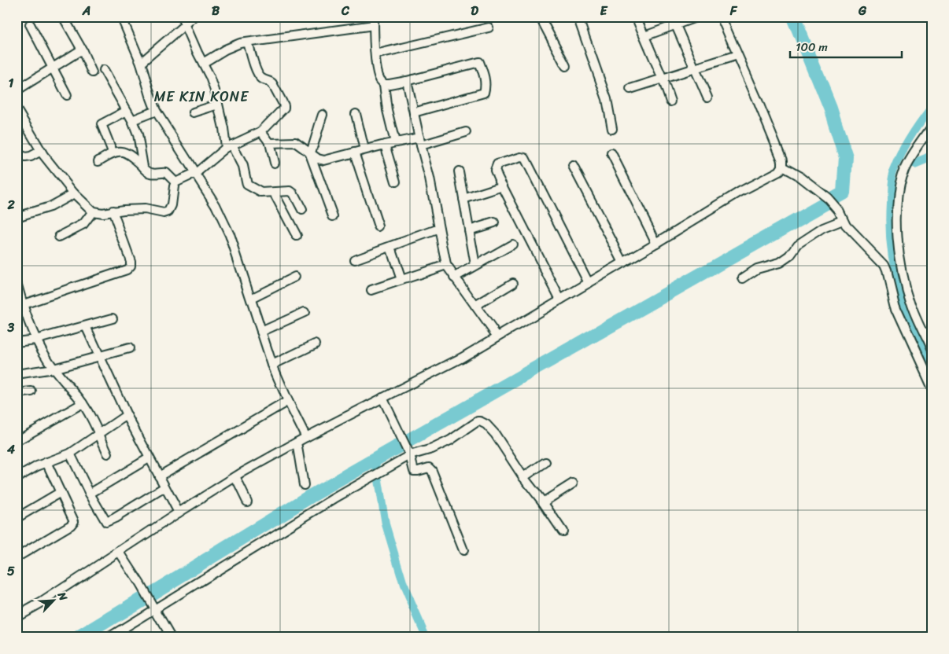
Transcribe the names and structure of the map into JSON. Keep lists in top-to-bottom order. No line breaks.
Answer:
{"districts":["ME KIN KONE"],"scale_bar":"100 m","north":"top right","grid":{"columns":["A","B","C","D","E","F","G"],"rows":["1","2","3","4","5"]}}
